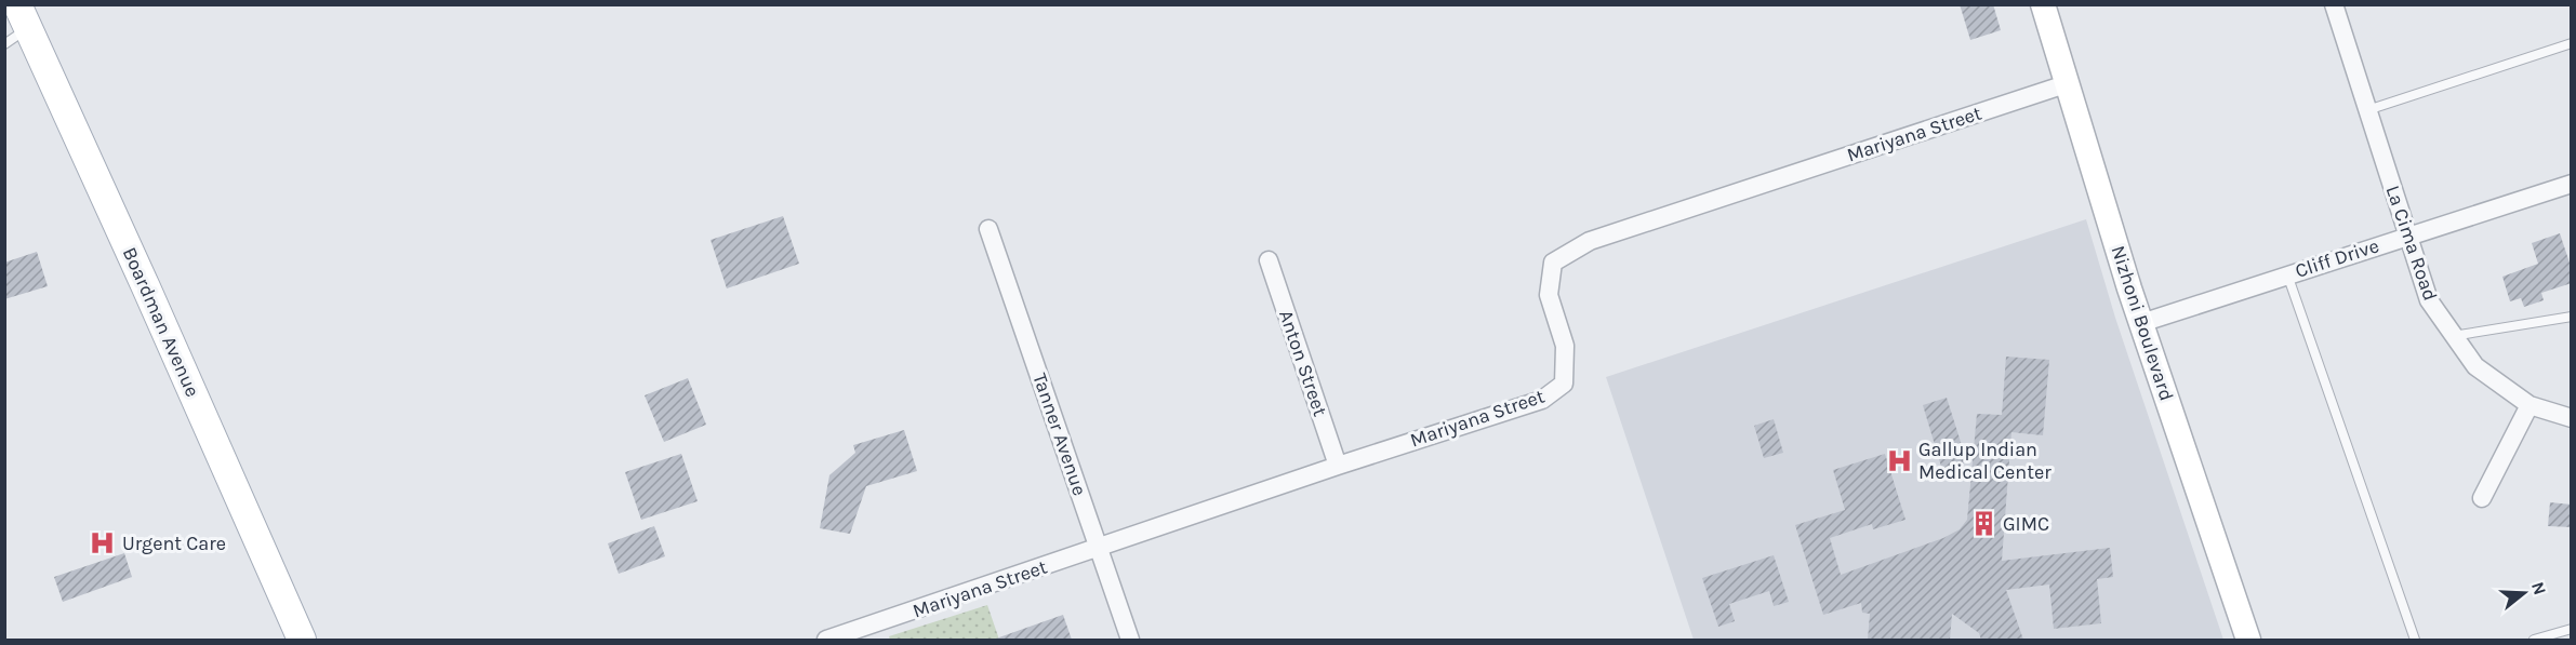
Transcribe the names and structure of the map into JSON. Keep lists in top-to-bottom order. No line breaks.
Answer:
{"streets":{"main road":["Boardman Avenue","Nizhoni Boulevard"],"street":["Mariyana Street","La Cima Road","Cliff Drive","Anton Street","Tanner Avenue"]},"crossings":[["Mariyana Street","Nizhoni Boulevard"],["Mariyana Street","Anton Street"],["Mariyana Street","Tanner Avenue"],["La Cima Road","Cliff Drive"],["Cliff Drive","Nizhoni Boulevard"]],"places":{"hospital":["Gallup Indian Medical Center","Urgent Care"],"building":["GIMC"]},"north":"right"}
